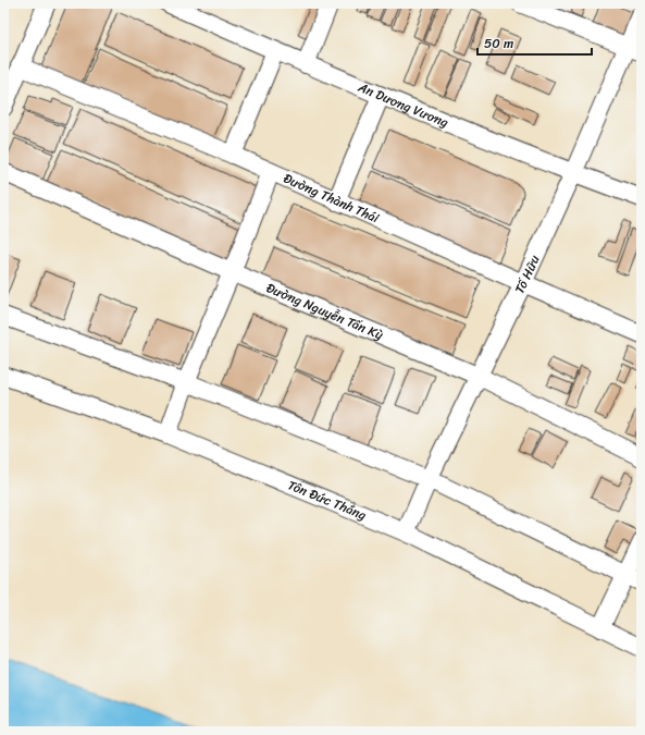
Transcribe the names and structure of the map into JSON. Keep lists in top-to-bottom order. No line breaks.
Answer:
{"streets":{"street":["An Dương Vương","Đường Thành Thái","Tố Hữu","Đường Nguyễn Tấn Kỳ","Tôn Đức Thắng"]},"crossings":[["An Dương Vương","Tố Hữu"],["Đường Thành Thái","Tố Hữu"],["Tố Hữu","Đường Nguyễn Tấn Kỳ"],["Tố Hữu","Tôn Đức Thắng"]],"scale_bar":"50 m"}
